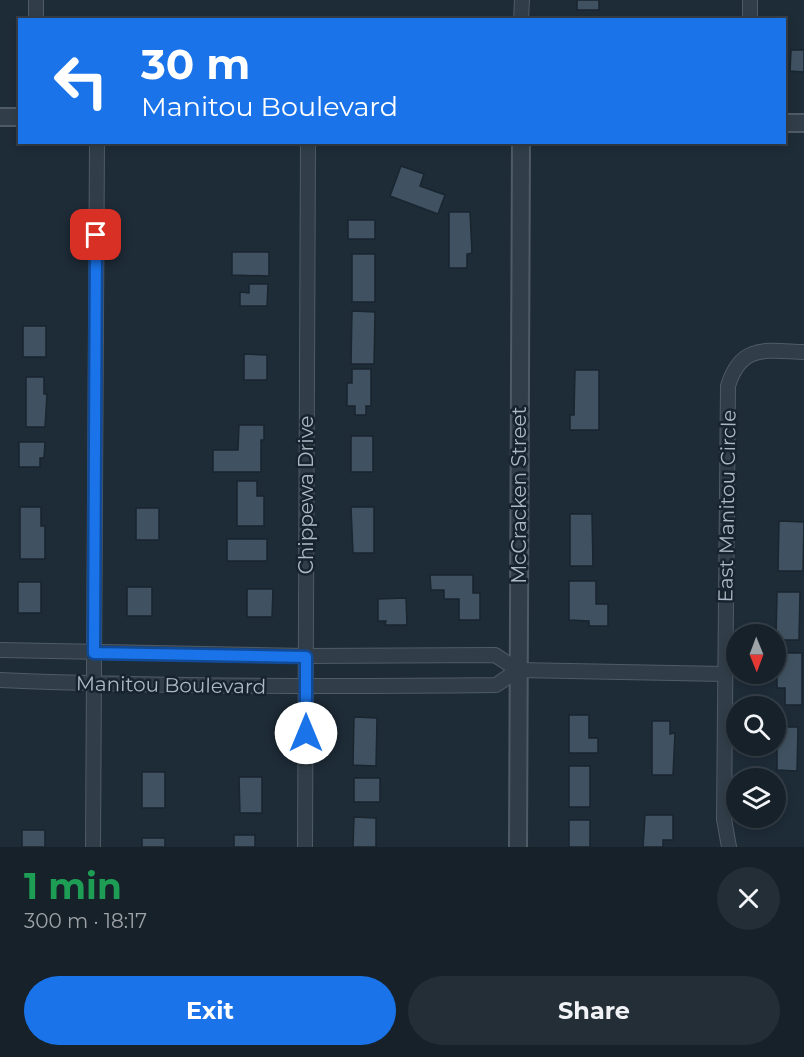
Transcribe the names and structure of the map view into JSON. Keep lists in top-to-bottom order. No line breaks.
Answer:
{"streets":{"street":["Chippewa Drive","McCracken Street","East Manitou Circle","Manitou Boulevard"]},"crossings":[["Chippewa Drive","Manitou Boulevard"],["McCracken Street","Manitou Boulevard"]],"north":"bottom","page":{"turn":["30 m","Manitou Boulevard"],"heading":["1 min","300 m · 18:17"],"buttons":["Exit","Share"]}}
